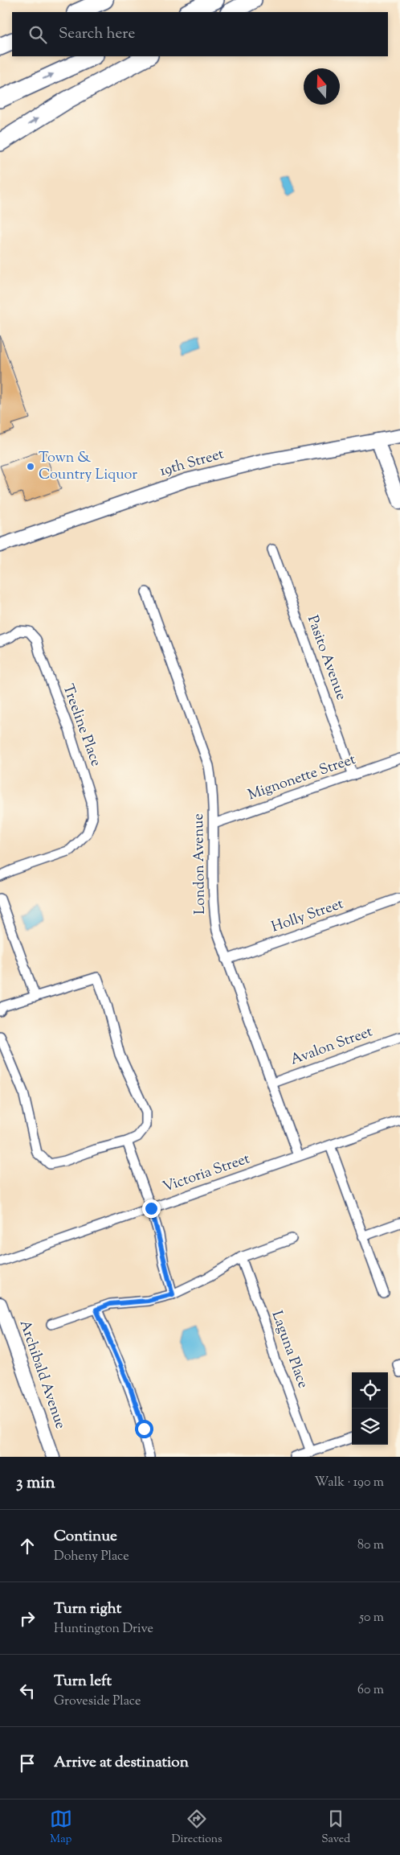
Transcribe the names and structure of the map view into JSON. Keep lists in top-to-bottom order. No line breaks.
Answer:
{"streets":{"main road":["19th Street","Archibald Avenue"],"street":["Pasito Avenue","Treeline Place","Mignonette Street","London Avenue","Holly Street","Avalon Street","Victoria Street","Laguna Place"]},"crossings":[["Pasito Avenue","Mignonette Street"],["Mignonette Street","London Avenue"],["London Avenue","Holly Street"],["London Avenue","Avalon Street"],["London Avenue","Victoria Street"]],"places":["Town & Country Liquor"],"north":"top","page":{"search":"Search here","heading":["3 min","Walk · 190 m"],"list":[["Continue","Doheny Place","80 m"],["Turn right","Huntington Drive","50 m"],["Turn left","Groveside Place","60 m"],"Arrive at destination"],"nav":["Map","Directions","Saved"]}}
